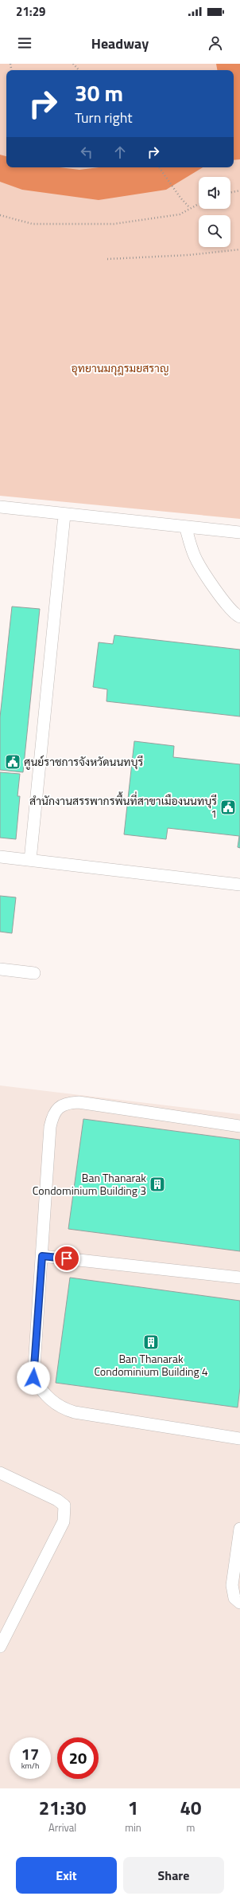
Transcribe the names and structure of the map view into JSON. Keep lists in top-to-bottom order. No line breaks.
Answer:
{"parks":["อุทยานมกุฎรมยสราญ"],"places":{"public building":["ศูนย์ราชการจังหวัดนนทบุรี","สำนักงานสรรพากรพื้นที่สาขาเมืองนนทบุรี 1"],"building":["Ban Thanarak Condominium Building 3","Ban Thanarak Condominium Building 4"]},"page":{"status":"21:29","header":"Headway","turn":["30 m","Turn right"],"speed":"17 km/h","limit":"20","eta":["21:30","Arrival","1","min","40","m"],"buttons":["Exit","Share"]}}
